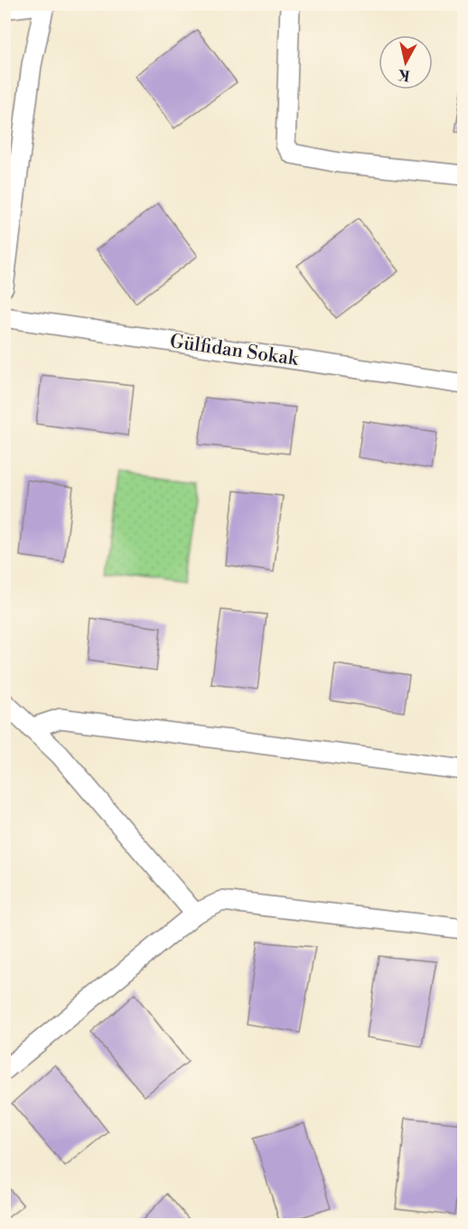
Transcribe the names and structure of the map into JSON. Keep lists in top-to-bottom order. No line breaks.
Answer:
{"streets":{"street":["Gülfidan Sokak"]},"north":"bottom"}
